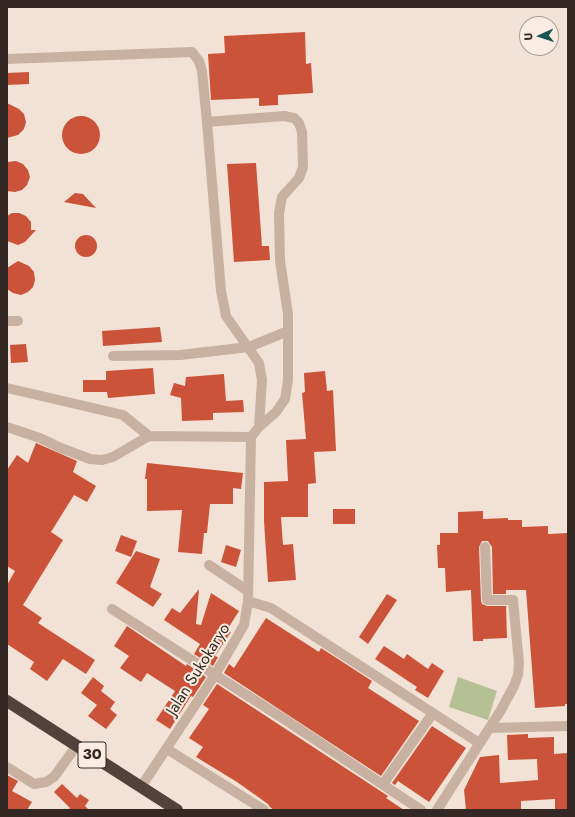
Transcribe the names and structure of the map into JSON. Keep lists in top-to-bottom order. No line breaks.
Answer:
{"streets":{"highway":["30"],"street":["Jalan Sukokaryo"]},"crossings":[["Jalan Sukokaryo","30"]],"north":"left"}
